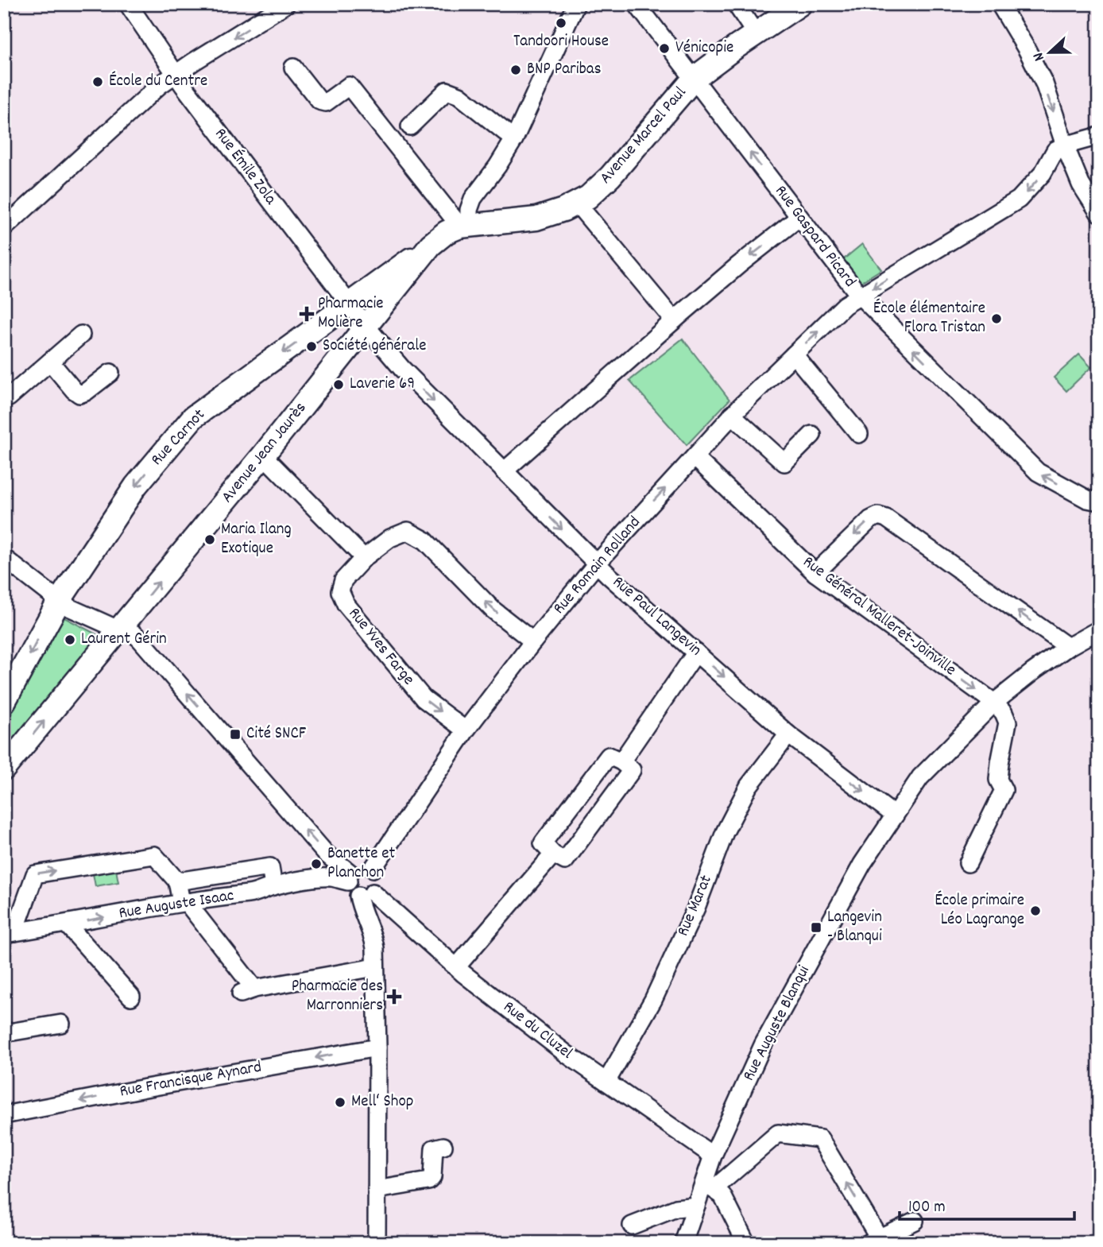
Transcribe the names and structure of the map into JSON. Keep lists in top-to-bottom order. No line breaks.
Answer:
{"streets":{"main road":["Avenue Marcel Paul","Rue Carnot","Avenue Jean Jaurès"],"street":["Rue Émile Zola","Rue Gaspard Picard","Rue Romain Rolland","Rue Paul Langevin","Rue Général Malleret-Joinville","Rue Yves Farge","Rue Auguste Isaac","Rue Marat","Rue Auguste Blanqui","Rue du Cluzel","Rue Francisque Aynard"]},"crossings":[["Avenue Marcel Paul","Rue Gaspard Picard"],["Avenue Marcel Paul","Avenue Jean Jaurès"],["Rue Émile Zola","Rue Carnot"],["Rue Émile Zola","Avenue Jean Jaurès"],["Rue Émile Zola","Rue Paul Langevin"],["Rue Gaspard Picard","Rue Romain Rolland"],["Rue Carnot","Avenue Jean Jaurès"],["Avenue Jean Jaurès","Rue Paul Langevin"],["Rue Romain Rolland","Rue Paul Langevin"],["Rue Romain Rolland","Rue Général Malleret-Joinville"],["Rue Romain Rolland","Rue Yves Farge"],["Rue Romain Rolland","Rue Auguste Isaac"],["Rue Romain Rolland","Rue du Cluzel"],["Rue Paul Langevin","Rue Marat"],["Rue Paul Langevin","Rue Auguste Blanqui"],["Rue Général Malleret-Joinville","Rue Auguste Blanqui"],["Rue Auguste Isaac","Rue du Cluzel"],["Rue Marat","Rue du Cluzel"],["Rue Auguste Blanqui","Rue du Cluzel"]],"one_way":["Rue Gaspard Picard","Rue Carnot","Avenue Jean Jaurès","Rue Paul Langevin","Rue Général Malleret-Joinville","Rue Francisque Aynard"],"places":{"other":["Tandoori House","Vénicopie","BNP Paribas","École du Centre","École élémentaire Flora Tristan","Société générale","Laverie 69","Maria Ilang Exotique","Laurent Gérin","Banette et Planchon","École primaire Léo Lagrange","Mell‘ Shop"],"health":["Pharmacie Molière","Pharmacie des Marronniers"],"transit":["Cité SNCF","Langevin - Blanqui"]},"scale_bar":"100 m","north":"left"}
